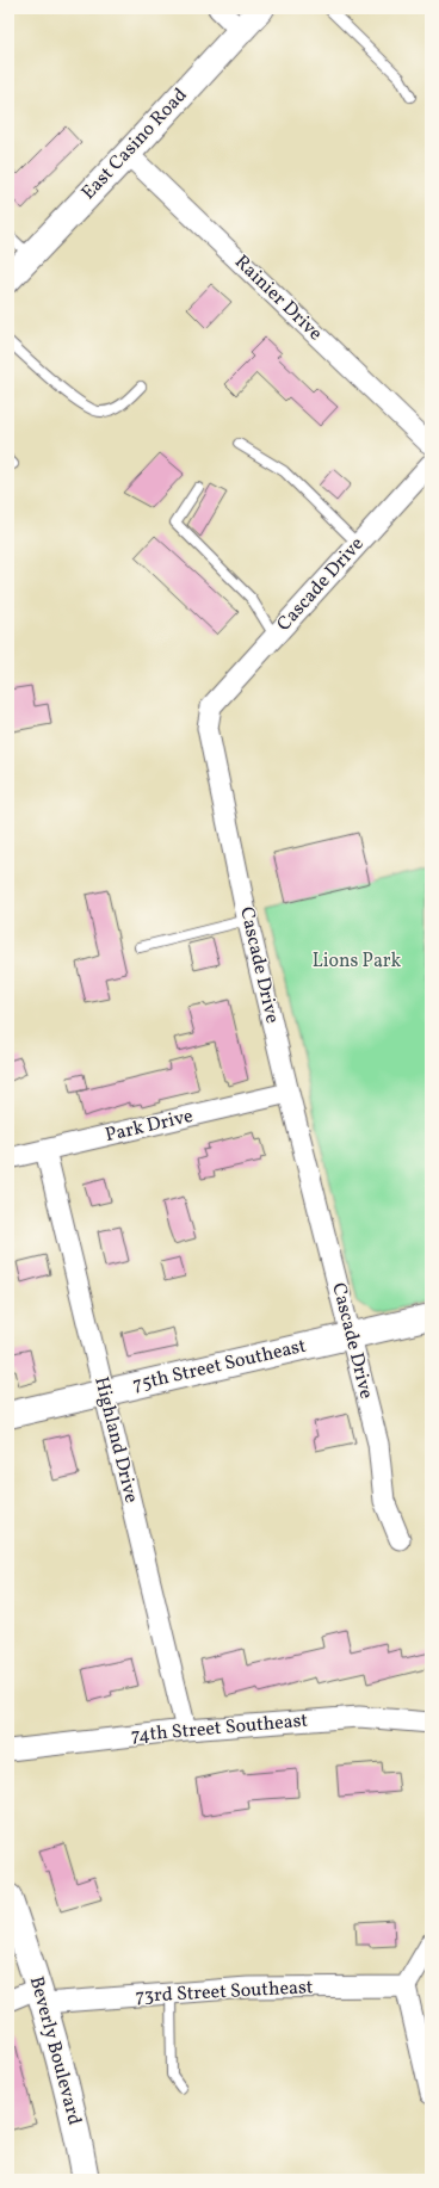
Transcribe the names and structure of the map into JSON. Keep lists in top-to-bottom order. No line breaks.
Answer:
{"streets":{"street":["East Casino Road","Rainier Drive","Cascade Drive","Park Drive","75th Street Southeast","Highland Drive","74th Street Southeast","73rd Street Southeast","Beverly Boulevard"]},"crossings":[["East Casino Road","Rainier Drive"],["Cascade Drive","Park Drive"],["Cascade Drive","75th Street Southeast"],["Park Drive","Highland Drive"],["75th Street Southeast","Highland Drive"],["Highland Drive","74th Street Southeast"],["73rd Street Southeast","Beverly Boulevard"]],"parks":["Lions Park"]}
